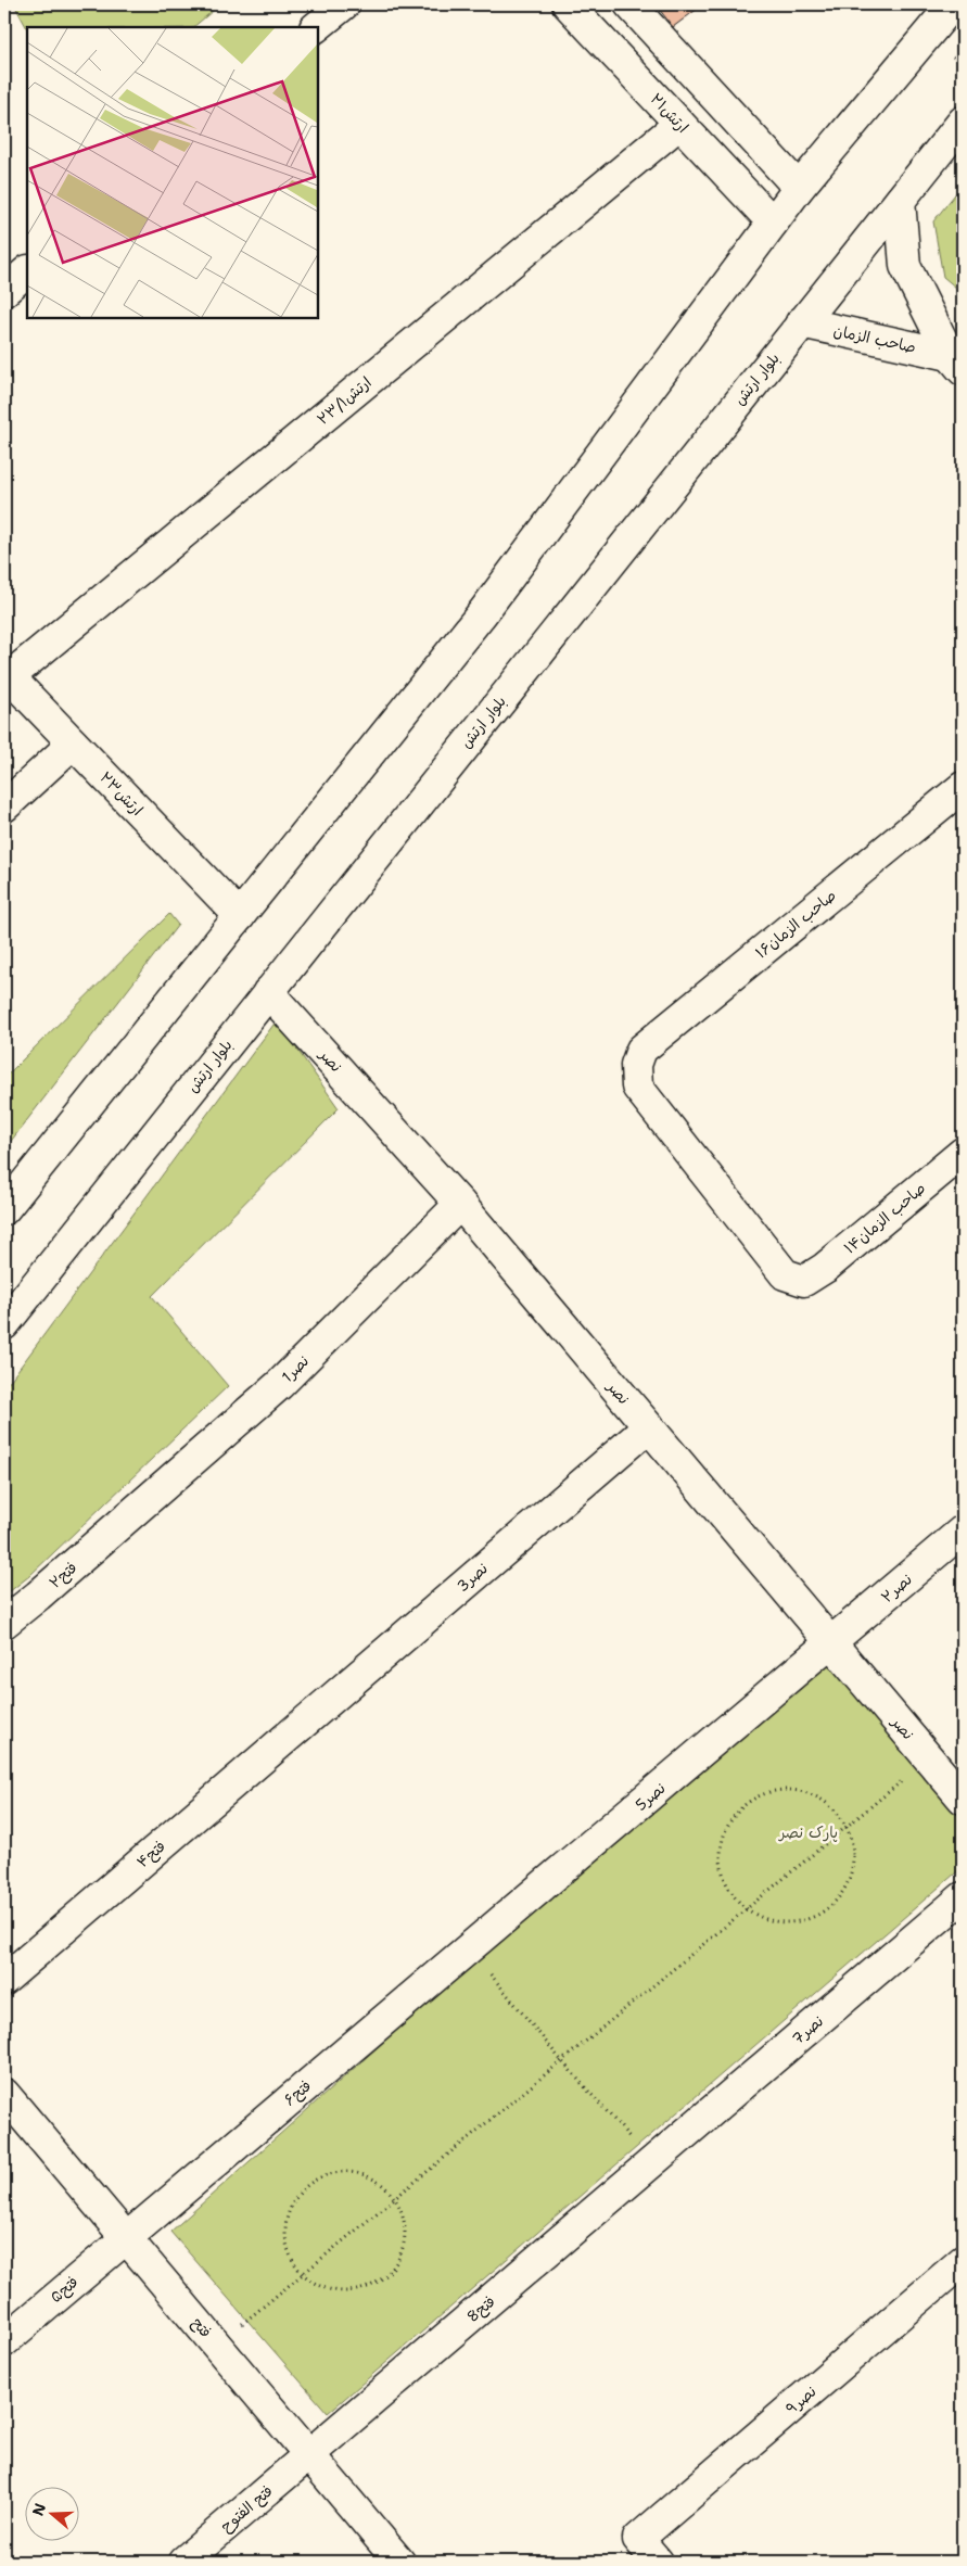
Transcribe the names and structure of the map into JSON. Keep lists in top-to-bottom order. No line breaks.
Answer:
{"streets":{"street":["ارتش۲۱","صاحب الزمان","بلوار ارتش","۲۳/۱ارتش","ارتش۲۳","صاحب الزمان۱۶","نصر","صاحب الزمان۱۴","1نصر","۲فتح","3نصر","نصر۲","5نصر","فتح۴","7نصر","۶فتح","۵فتح","8فتح","فتح","۹نصر","فتح الفتوح"]},"crossings":[["ارتش۲۱","۲۳/۱ارتش"],["صاحب الزمان","بلوار ارتش"],["بلوار ارتش","نصر"],["۲۳/۱ارتش","ارتش۲۳"],["صاحب الزمان۱۶","صاحب الزمان۱۴"],["نصر","1نصر"],["نصر","3نصر"],["نصر","نصر۲"],["نصر","5نصر"],["1نصر","۲فتح"],["3نصر","فتح۴"],["نصر۲","5نصر"],["5نصر","۶فتح"],["7نصر","8فتح"],["۶فتح","۵فتح"],["۶فتح","فتح"],["۵فتح","فتح"],["8فتح","فتح"],["8فتح","فتح الفتوح"],["فتح","فتح الفتوح"]],"parks":["پارک نصر"],"north":"left"}
